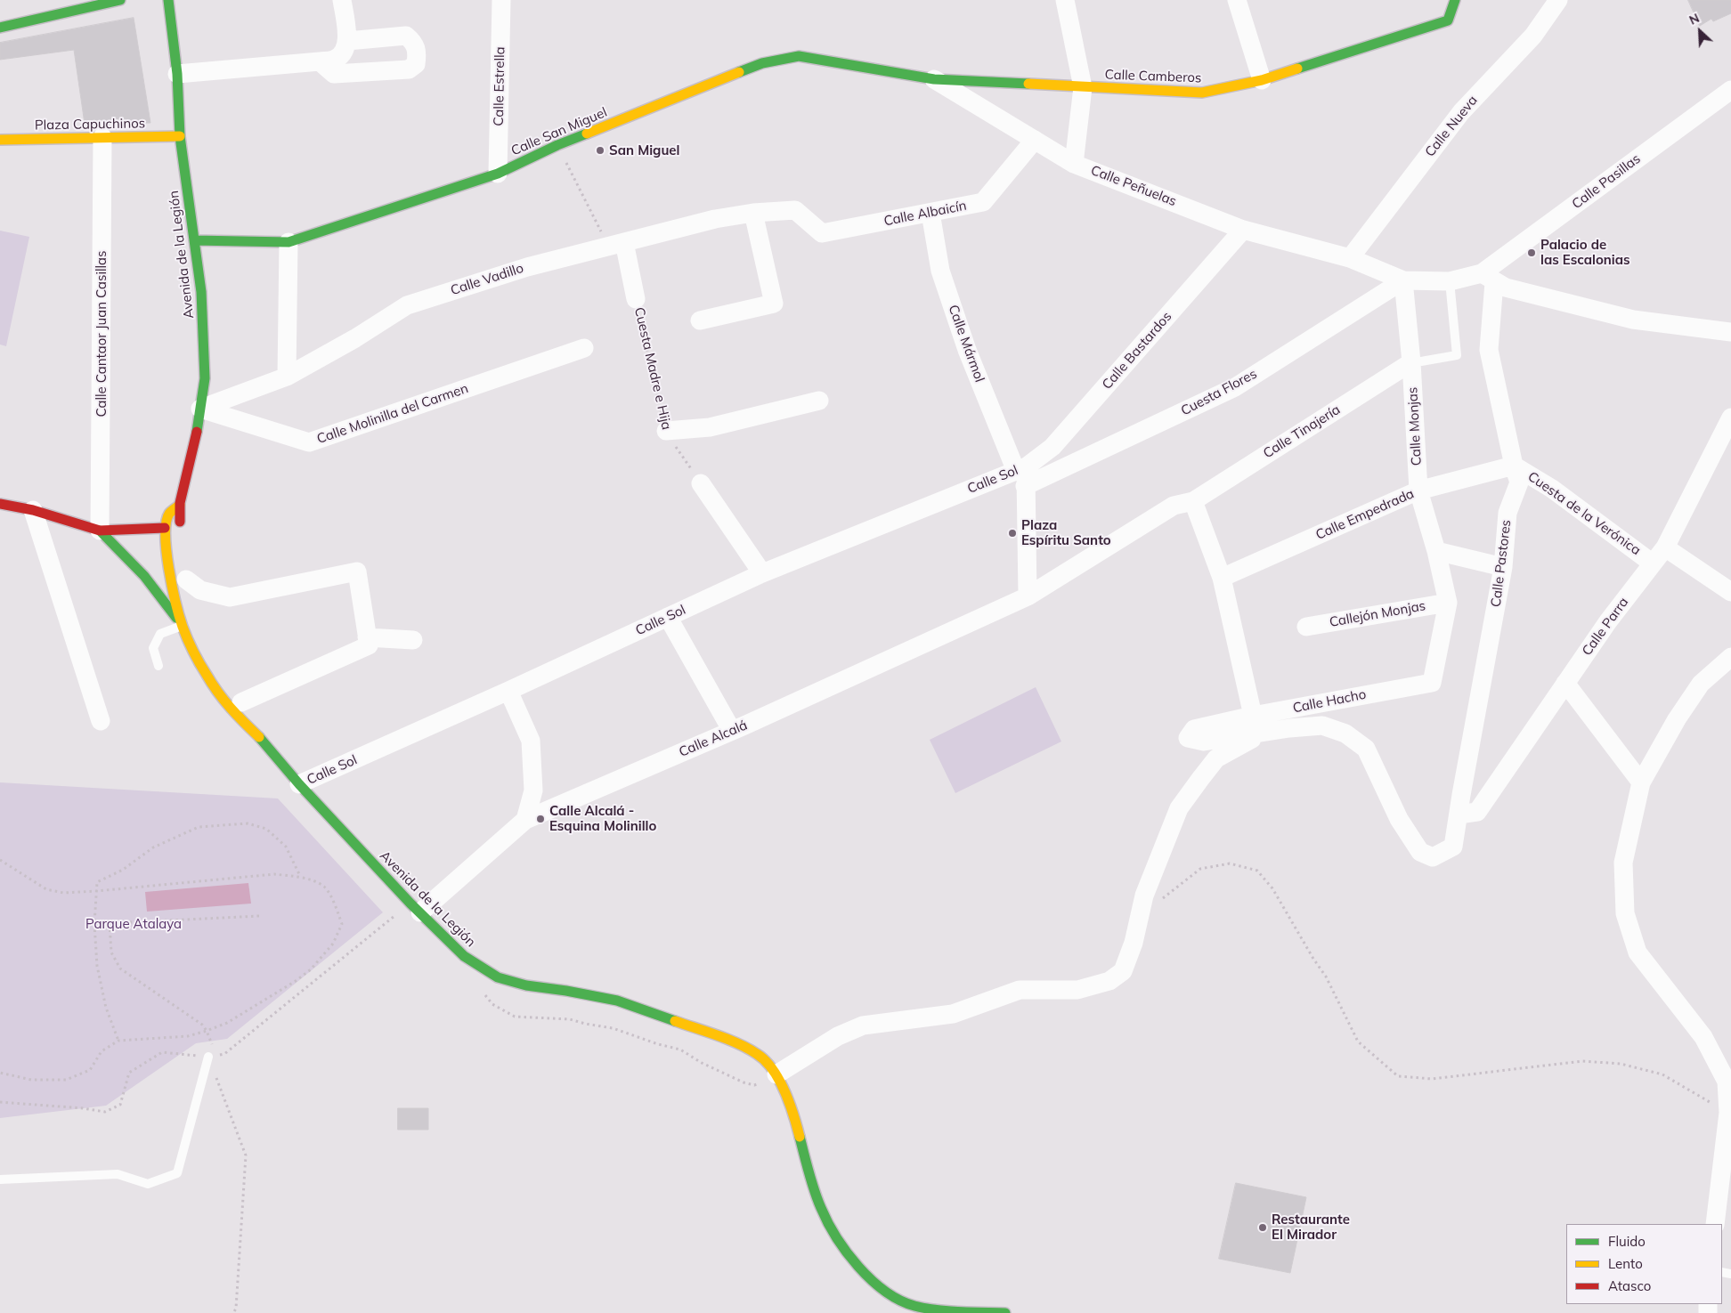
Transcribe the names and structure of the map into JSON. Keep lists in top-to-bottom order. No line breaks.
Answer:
{"streets":{"street":["Calle Camberos","Calle Estrella","Plaza Capuchinos","Calle Nueva","Calle San Miguel","Calle Pasillas","Calle Peñuelas","Calle Albaicín","Avenida de la Legión","Calle Vadillo","Calle Cantaor Juan Casillas","Calle Mármol","Calle Bastardos","Cuesta Madre e Hija","Cuesta Flores","Calle Molinilla del Carmen","Calle Monjas","Calle Tinajería","Calle Sol","Cuesta de la Verónica","Calle Empedrada","Calle Pastores","Callejón Monjas","Calle Parra","Calle Hacho","Calle Alcalá"]},"crossings":[["Calle Camberos","Calle San Miguel"],["Calle Camberos","Calle Peñuelas"],["Calle Estrella","Calle San Miguel"],["Plaza Capuchinos","Avenida de la Legión"],["Plaza Capuchinos","Calle Cantaor Juan Casillas"],["Calle Nueva","Calle Peñuelas"],["Calle San Miguel","Calle Peñuelas"],["Calle San Miguel","Avenida de la Legión"],["Calle Pasillas","Calle Pastores"],["Calle Peñuelas","Calle Albaicín"],["Calle Peñuelas","Calle Bastardos"],["Calle Peñuelas","Cuesta Flores"],["Calle Peñuelas","Calle Monjas"],["Calle Albaicín","Calle Vadillo"],["Calle Albaicín","Calle Mármol"],["Avenida de la Legión","Calle Vadillo"],["Avenida de la Legión","Calle Molinilla del Carmen"],["Avenida de la Legión","Calle Sol"],["Avenida de la Legión","Calle Alcalá"],["Calle Vadillo","Cuesta Madre e Hija"],["Calle Vadillo","Calle Molinilla del Carmen"],["Calle Mármol","Calle Bastardos"],["Calle Mármol","Cuesta Flores"],["Calle Mármol","Calle Sol"],["Calle Bastardos","Cuesta Flores"],["Calle Bastardos","Calle Sol"],["Cuesta Flores","Calle Monjas"],["Cuesta Flores","Calle Sol"],["Calle Monjas","Calle Tinajería"],["Calle Monjas","Calle Empedrada"],["Calle Monjas","Calle Hacho"],["Calle Tinajería","Calle Alcalá"],["Cuesta de la Verónica","Calle Empedrada"],["Cuesta de la Verónica","Calle Pastores"],["Cuesta de la Verónica","Calle Parra"],["Calle Empedrada","Calle Pastores"],["Calle Empedrada","Calle Hacho"],["Calle Pastores","Calle Parra"],["Callejón Monjas","Calle Hacho"]],"parks":["Parque Atalaya"],"places":["San Miguel","Palacio de las Escalonias","Plaza Espíritu Santo","Calle Alcalá - Esquina Molinillo","Restaurante El Mirador"],"legend":["Fluido","Lento","Atasco"],"north":"top left"}
